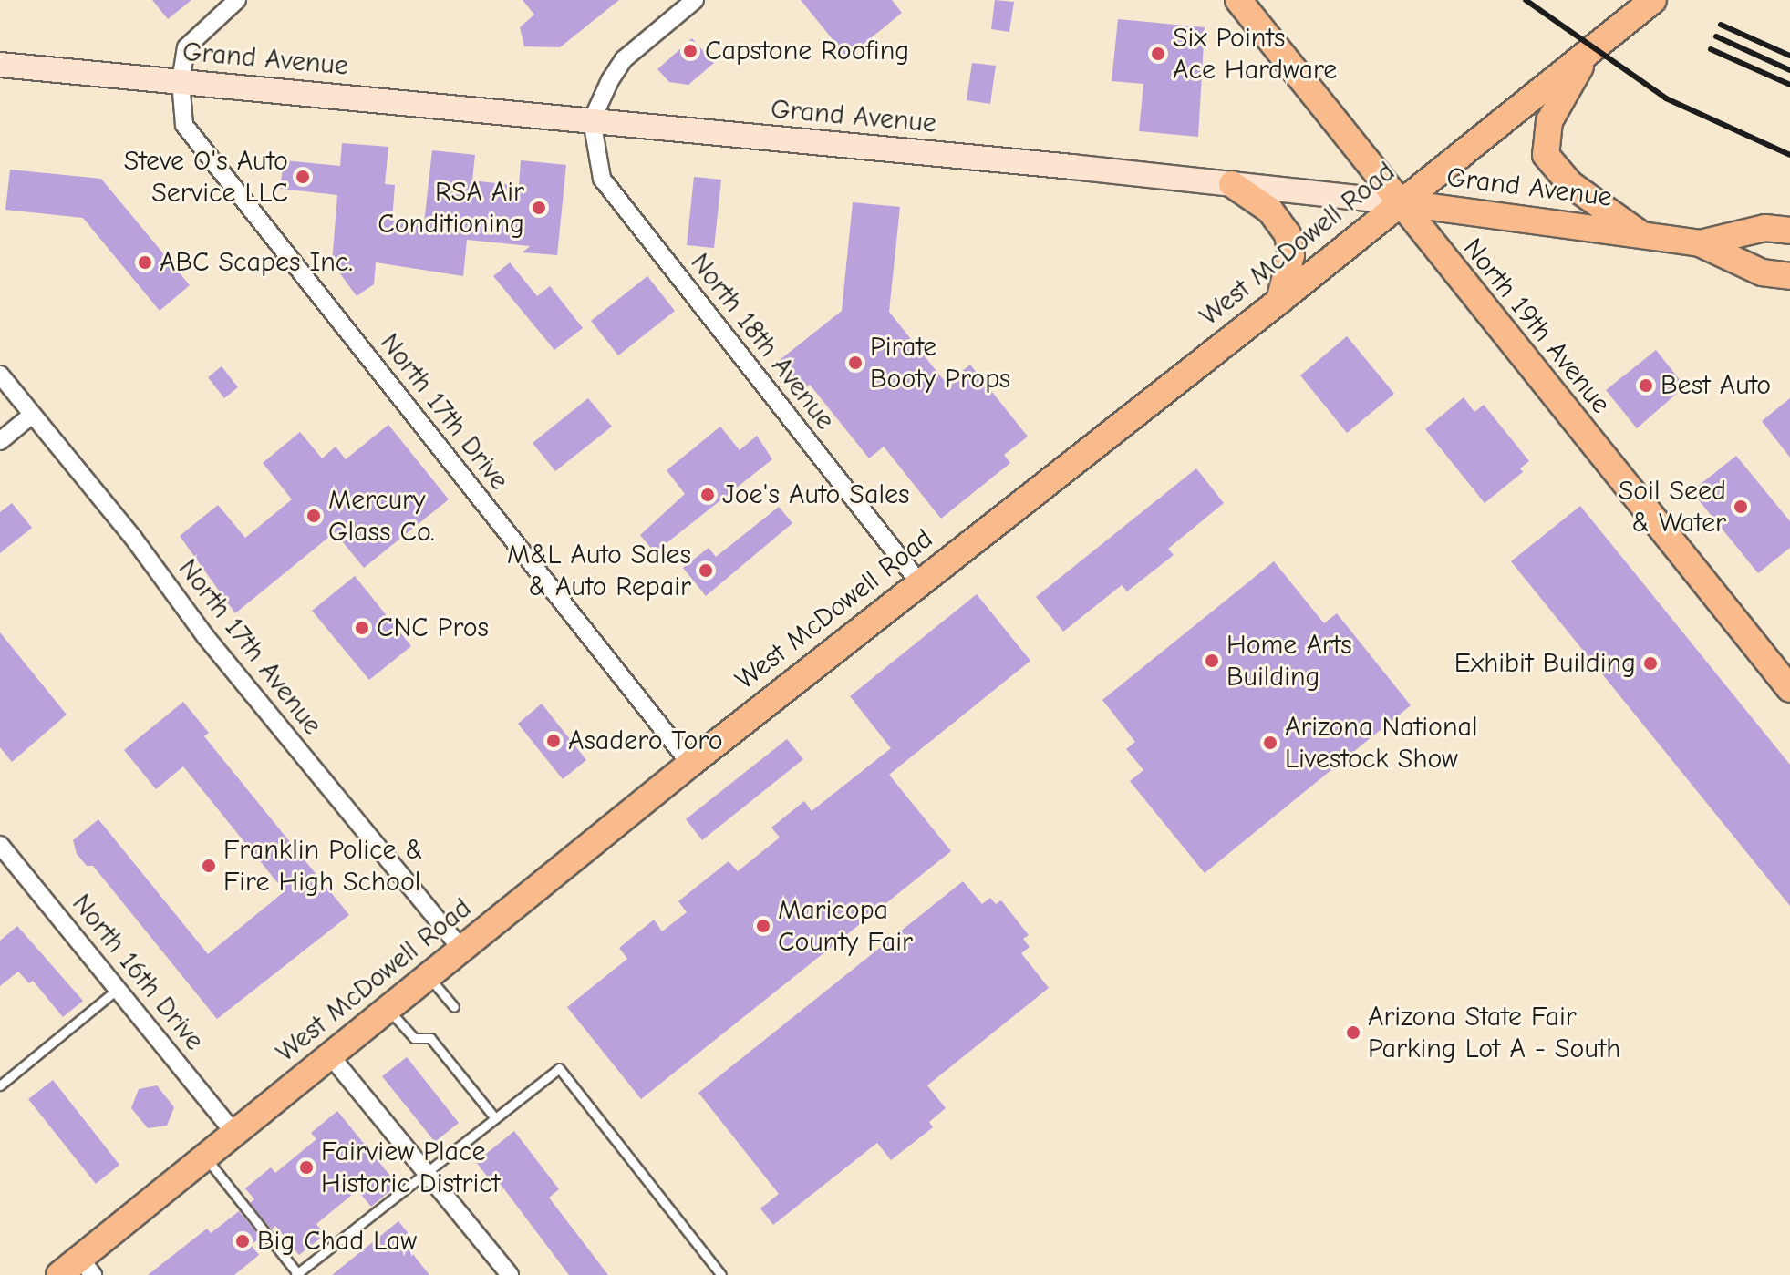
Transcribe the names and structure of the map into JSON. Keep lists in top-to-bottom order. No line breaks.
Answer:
{"streets":{"main road":["Grand Avenue","West McDowell Road","North 19th Avenue"],"street":["North 18th Avenue","North 17th Drive","North 17th Avenue","North 16th Drive"]},"crossings":[["Grand Avenue","West McDowell Road"],["Grand Avenue","North 19th Avenue"],["Grand Avenue","North 18th Avenue"],["Grand Avenue","North 17th Drive"],["West McDowell Road","North 19th Avenue"],["West McDowell Road","North 18th Avenue"],["West McDowell Road","North 17th Drive"],["West McDowell Road","North 17th Avenue"],["West McDowell Road","North 16th Drive"]],"places":["Capstone Roofing","Six Points Ace Hardware","Steve O's Auto Service LLC","RSA Air Conditioning","ABC Scapes Inc.","Pirate Booty Props","Best Auto","Joe's Auto Sales","Soil Seed & Water","Mercury Glass Co.","M&L Auto Sales & Auto Repair","CNC Pros","Home Arts Building","Exhibit Building","Asadero Toro","Arizona National Livestock Show","Franklin Police & Fire High School","Maricopa County Fair","Arizona State Fair Parking Lot A - South","Fairview Place Historic District","Big Chad Law"]}
